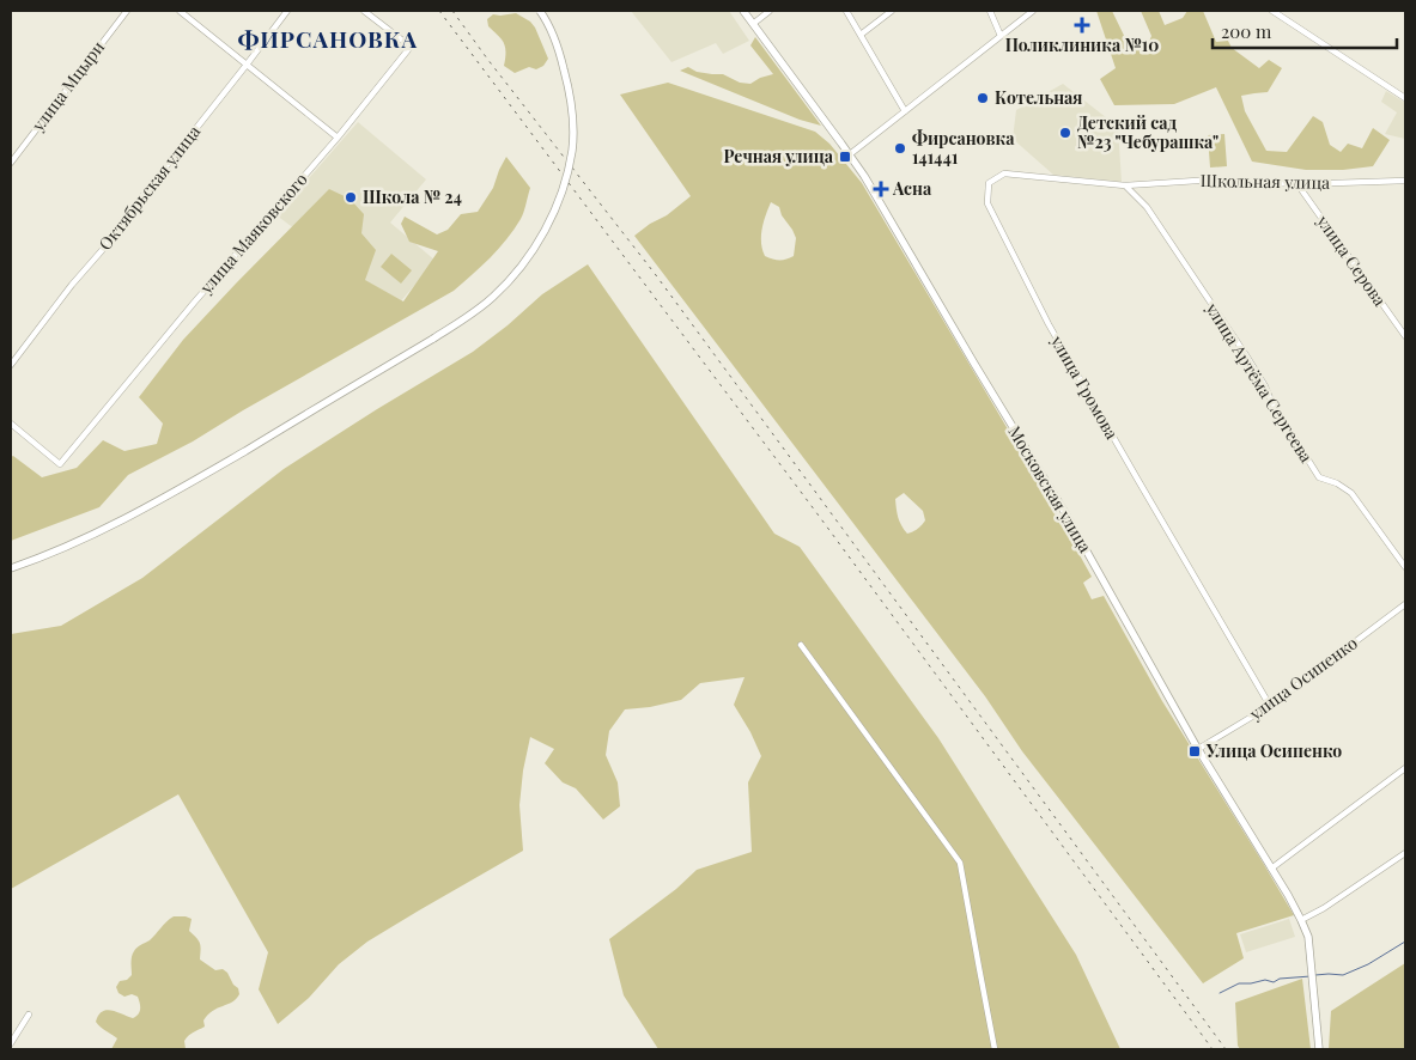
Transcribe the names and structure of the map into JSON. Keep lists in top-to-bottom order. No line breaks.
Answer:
{"streets":{"street":["улица Мцыри","Школьная улица","Октябрьская улица","улица Маяковского","улица Серова","улица Артёма Сергеева","улица Громова","Московская улица","улица Осипенко"]},"crossings":[["Школьная улица","улица Серова"],["Школьная улица","улица Артёма Сергеева"],["Школьная улица","улица Громова"],["улица Артёма Сергеева","улица Громова"],["улица Громова","улица Осипенко"],["Московская улица","улица Осипенко"]],"districts":["ФИРСАНОВКА"],"places":{"health":["Поликлиника №10","Асна"],"other":["Котельная","Детский сад №23 \"Чебурашка\"","Фирсановка 141441","Школа № 24"],"transit":["Речная улица","Улица Осипенко"]},"scale_bar":"200 m"}
